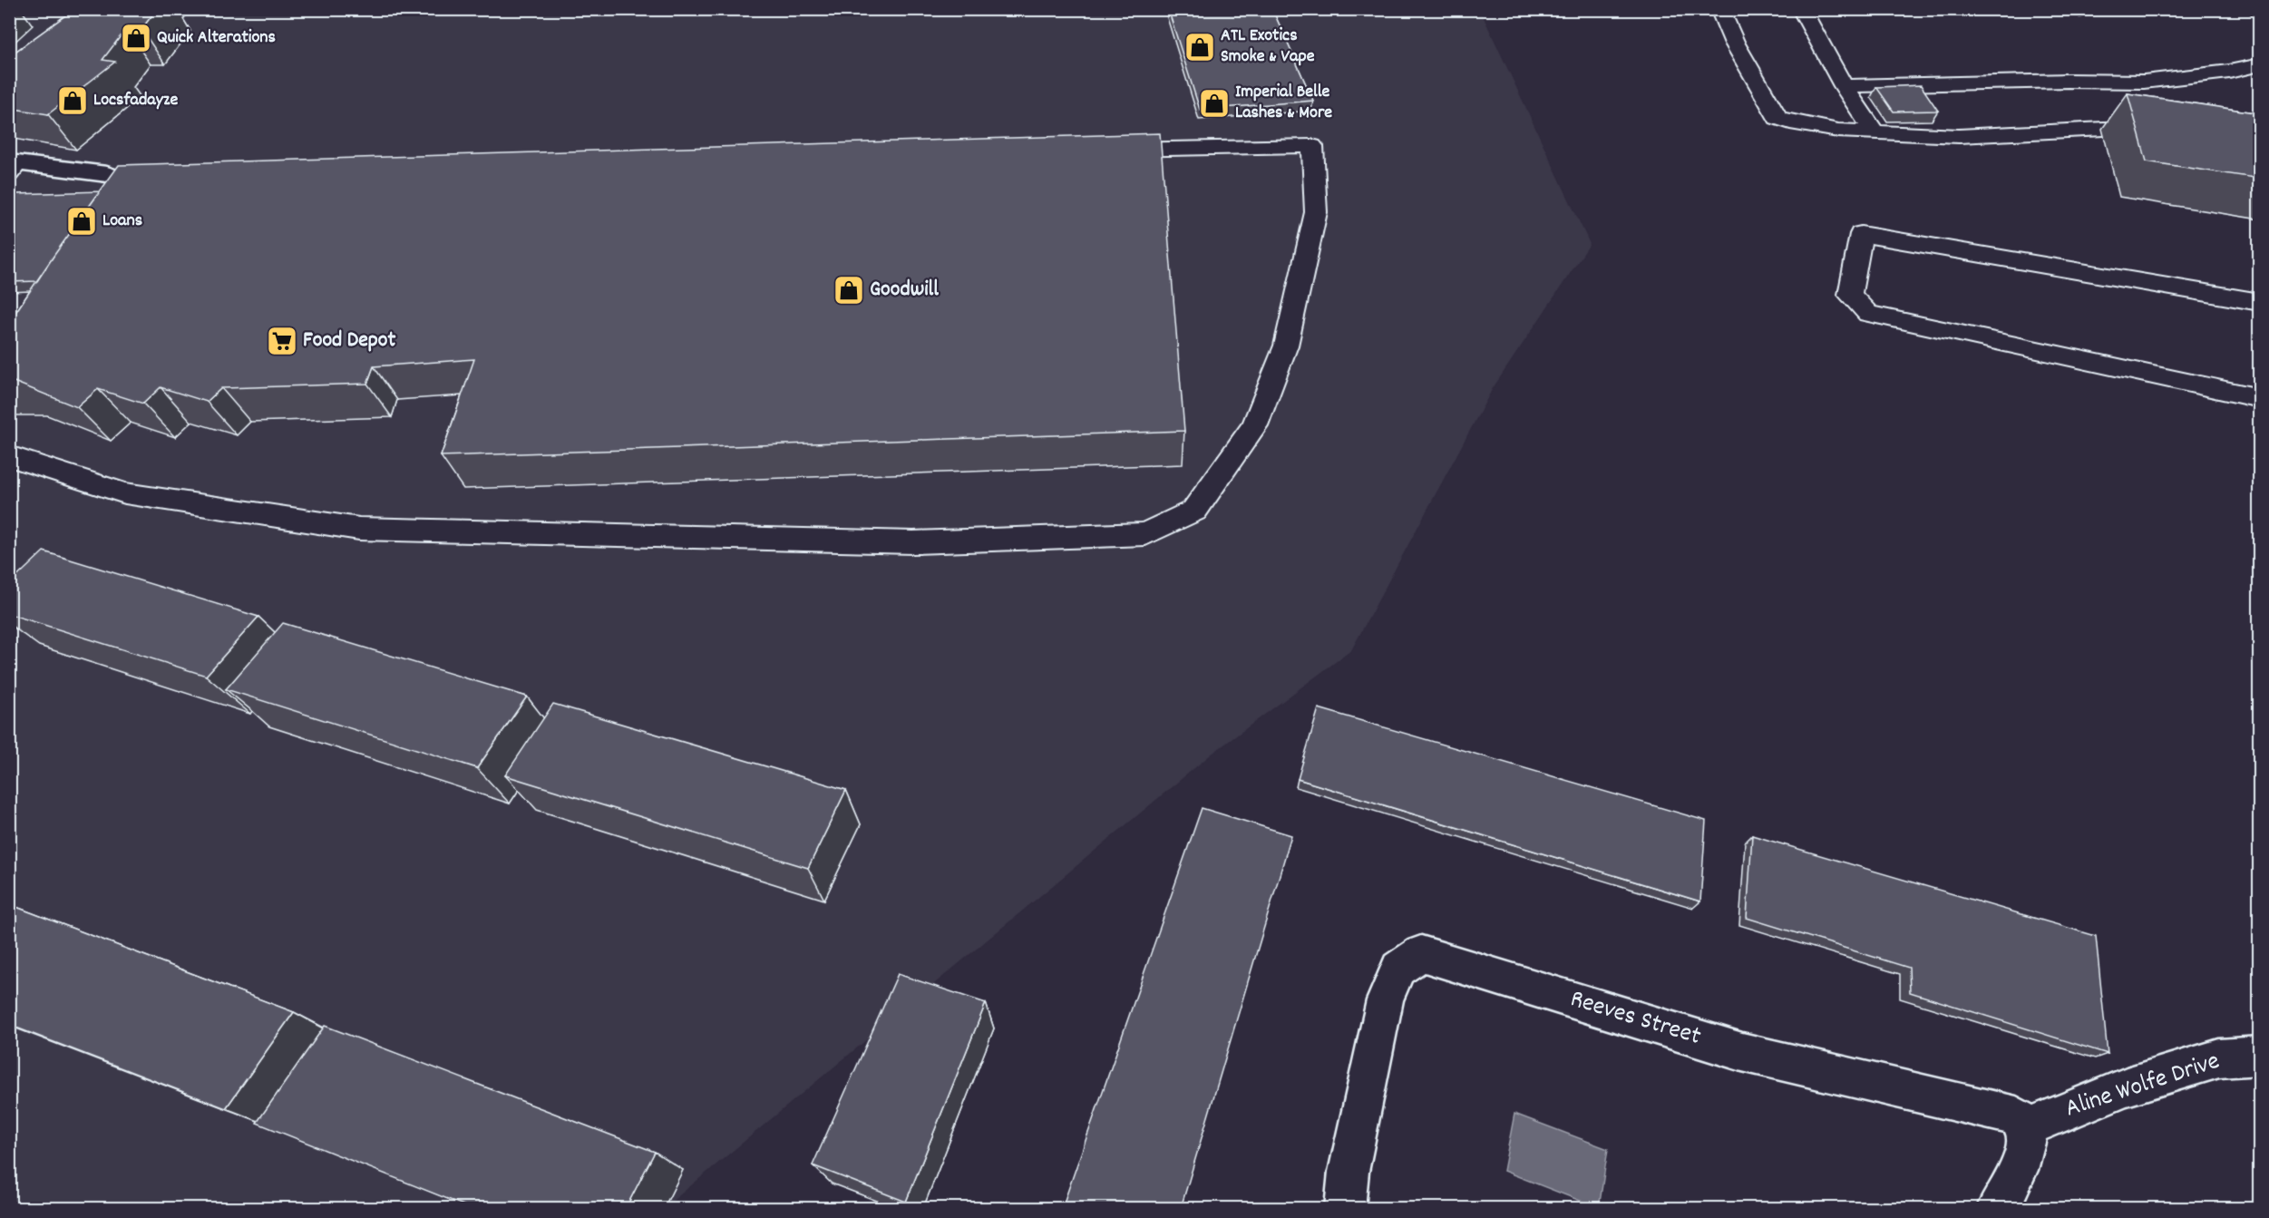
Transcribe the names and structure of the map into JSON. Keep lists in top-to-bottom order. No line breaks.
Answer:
{"streets":{"street":["Reeves Street","Aline Wolfe Drive"]},"crossings":[["Reeves Street","Aline Wolfe Drive"]],"places":{"shop":["Quick Alterations","ATL Exotics Smoke & Vape","Locsfadayze","Imperial Belle Lashes & More","Loans","Goodwill"],"supermarket":["Food Depot"]}}
